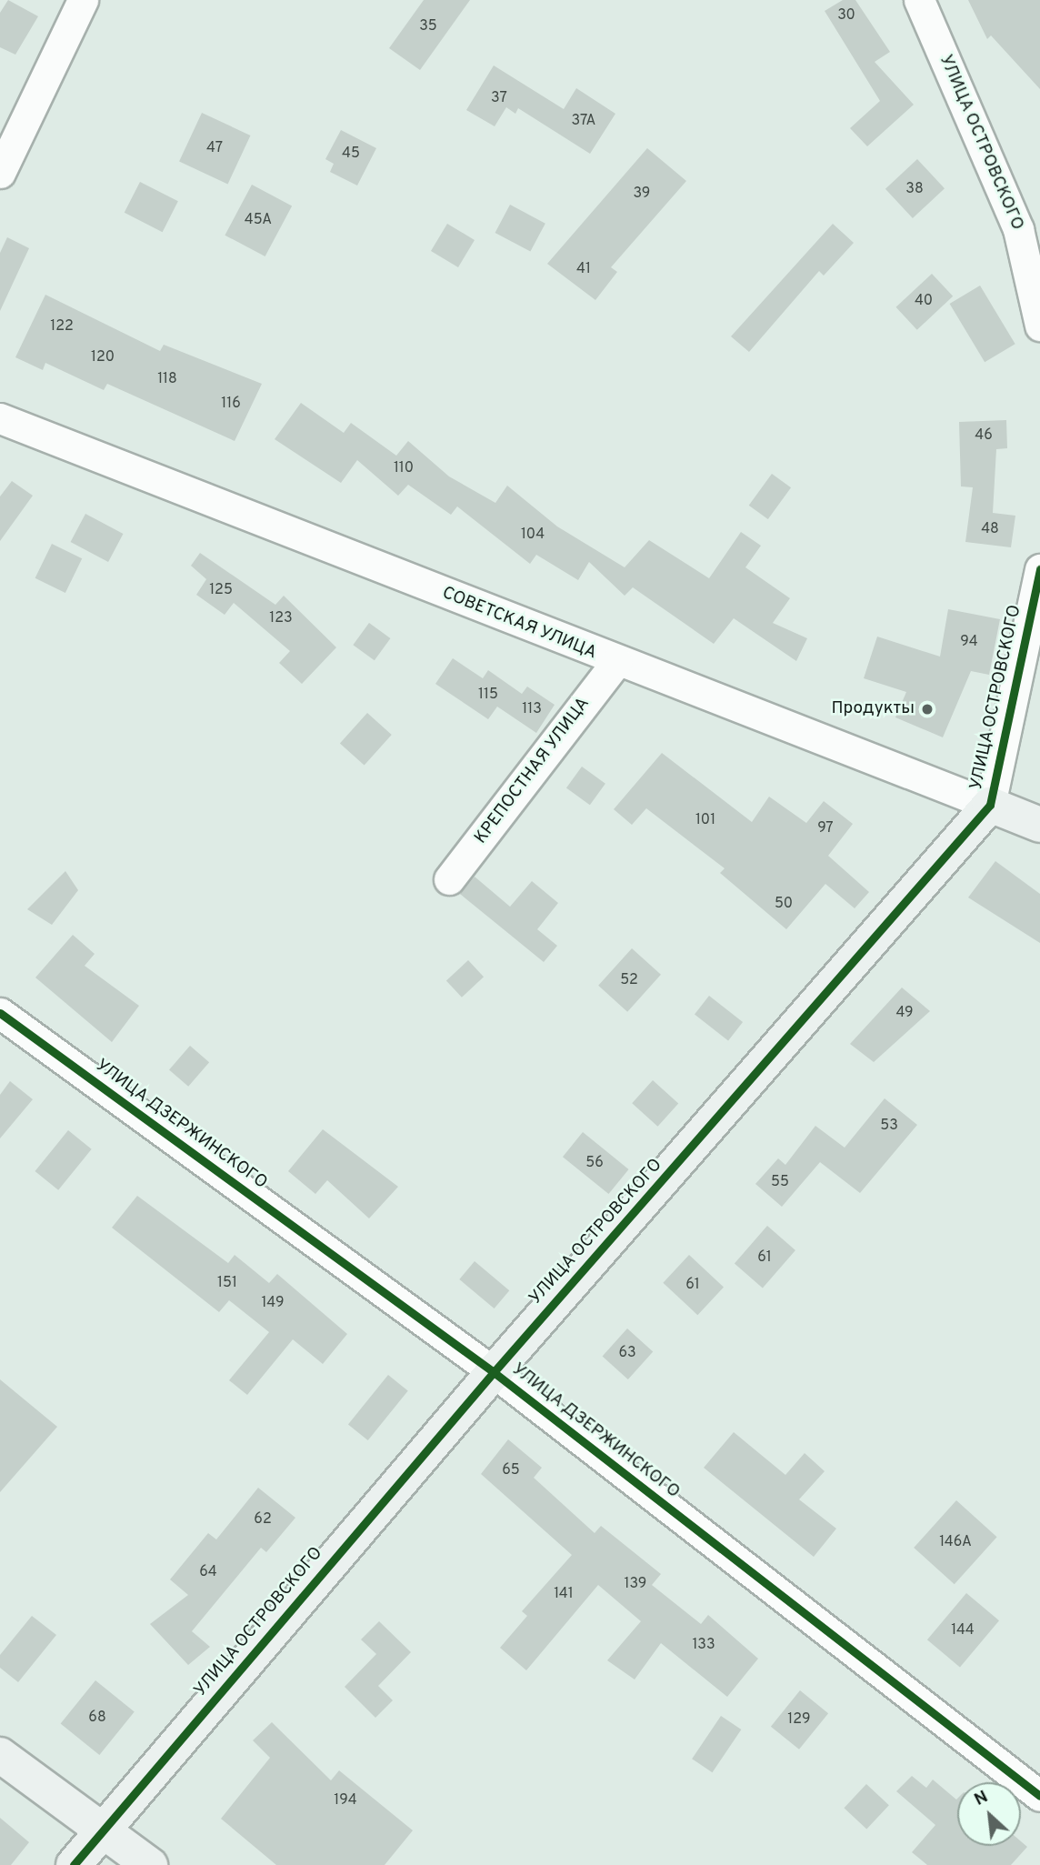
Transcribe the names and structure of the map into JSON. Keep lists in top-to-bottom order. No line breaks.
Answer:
{"streets":{"street":["УЛИЦА ОСТРОВСКОГО","СОВЕТСКАЯ УЛИЦА","КРЕПОСТНАЯ УЛИЦА","УЛИЦА ДЗЕРЖИНСКОГО"]},"crossings":[["УЛИЦА ОСТРОВСКОГО","СОВЕТСКАЯ УЛИЦА"],["УЛИЦА ОСТРОВСКОГО","УЛИЦА ДЗЕРЖИНСКОГО"],["СОВЕТСКАЯ УЛИЦА","КРЕПОСТНАЯ УЛИЦА"]],"places":["Продукты"],"house_numbers":["30","35","37","37А","47","45","38","39","45А","41","40","122","120","118","116","46","110","48","104","125","123","94","115","113","101","97","50","52","49","53","56","55","61","151","61","149","63","65","62","146А","64","139","141","144","133","68","129","194"],"north":"top left"}
